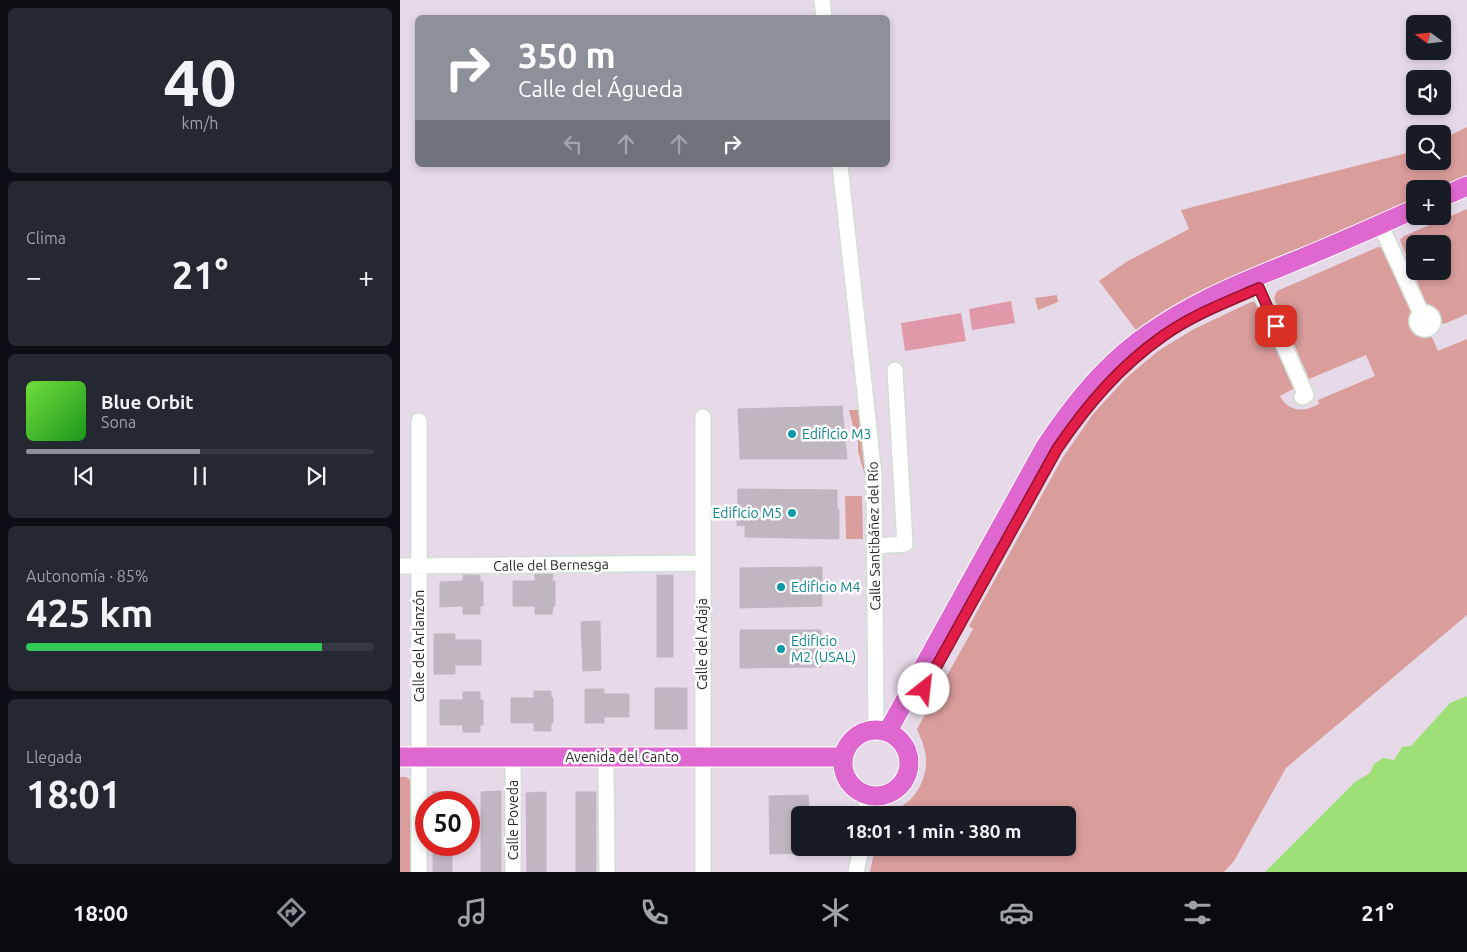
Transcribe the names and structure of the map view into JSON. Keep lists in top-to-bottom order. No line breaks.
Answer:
{"streets":{"main road":["Avenida del Canto"],"street":["Calle Santibáñez del Río","Calle del Bernesga","Calle del Adaja","Calle del Arlanzón","Calle Poveda"]},"crossings":[["Calle Santibáñez del Río","Avenida del Canto"],["Calle del Bernesga","Calle del Adaja"],["Calle del Bernesga","Calle del Arlanzón"],["Calle del Adaja","Avenida del Canto"],["Calle del Arlanzón","Avenida del Canto"],["Avenida del Canto","Calle Poveda"]],"places":["Edificio M3","Edificio M5","Edificio M4","Edificio M2 (USAL)"],"north":"left","page":{"tile":[["40","km/h"],"Clima",["Autonomía · 85%","425 km"],["Llegada","18:01"]],"map_buttons":["+","−"],"turn":["350 m","Calle del Águeda"],"heat":["−","21°","+"],"song":["Blue Orbit","Sona"],"limit":"50","trip":"18:01 · 1 min · 380 m","tabs":["18:00","21°"]}}
